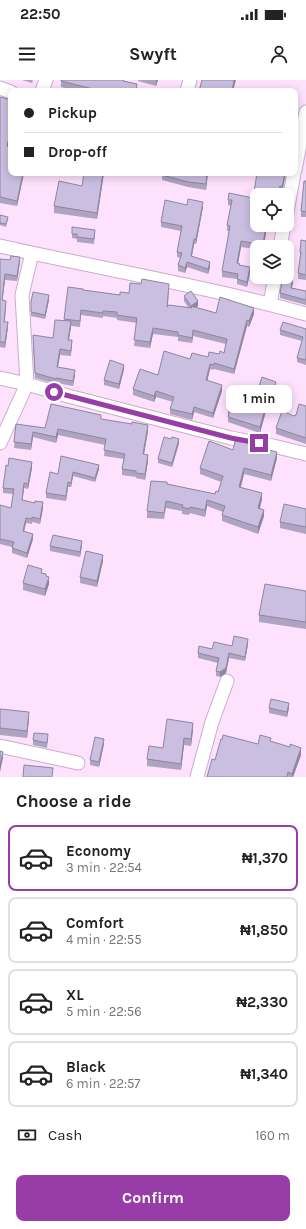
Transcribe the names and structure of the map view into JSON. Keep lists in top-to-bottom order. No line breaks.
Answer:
{"page":{"status":"22:50","header":"Swyft","banner":["Pickup","Drop-off"],"bubble":"1 min","heading":"Choose a ride","list":[{"name":"Economy","note":"3 min · 22:54","value":"₦1,370"},{"name":"Comfort","note":"4 min · 22:55","value":"₦1,850"},{"name":"XL","note":"5 min · 22:56","value":"₦2,330"},{"name":"Black","note":"6 min · 22:57","value":"₦1,340"}],"pay":["Cash","160 m"],"buttons":"Confirm"}}
